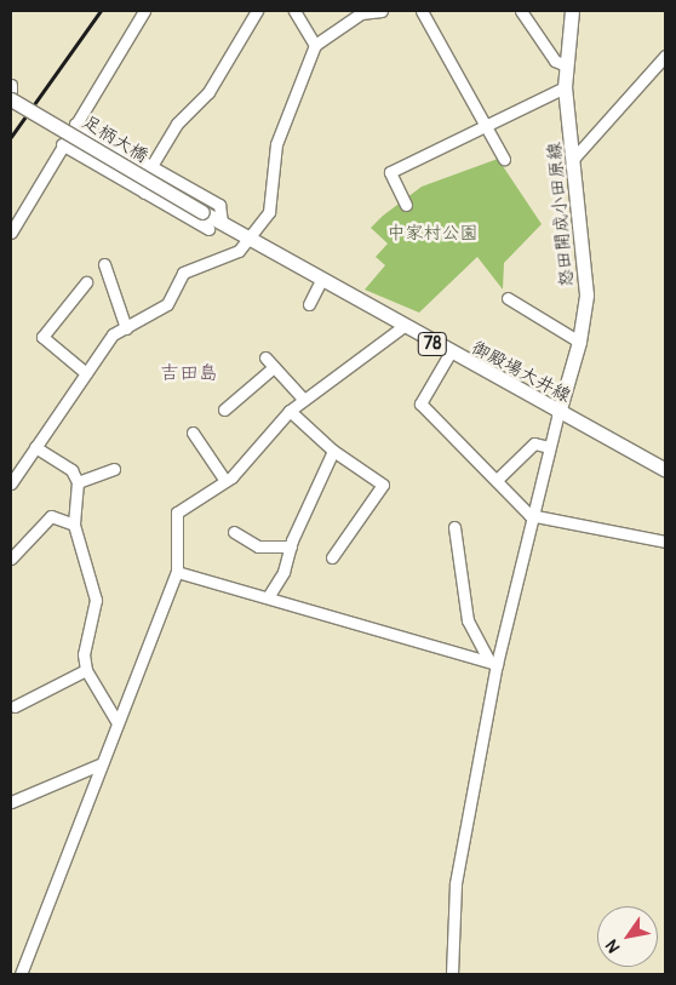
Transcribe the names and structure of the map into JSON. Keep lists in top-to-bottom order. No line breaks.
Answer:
{"streets":{"main road":["足柄大橋","怒田開成小田原線","78","御殿場大井線"]},"crossings":[["足柄大橋","御殿場大井線"],["怒田開成小田原線","御殿場大井線"]],"districts":["吉田島"],"parks":["中家村公園"],"north":"bottom left"}
